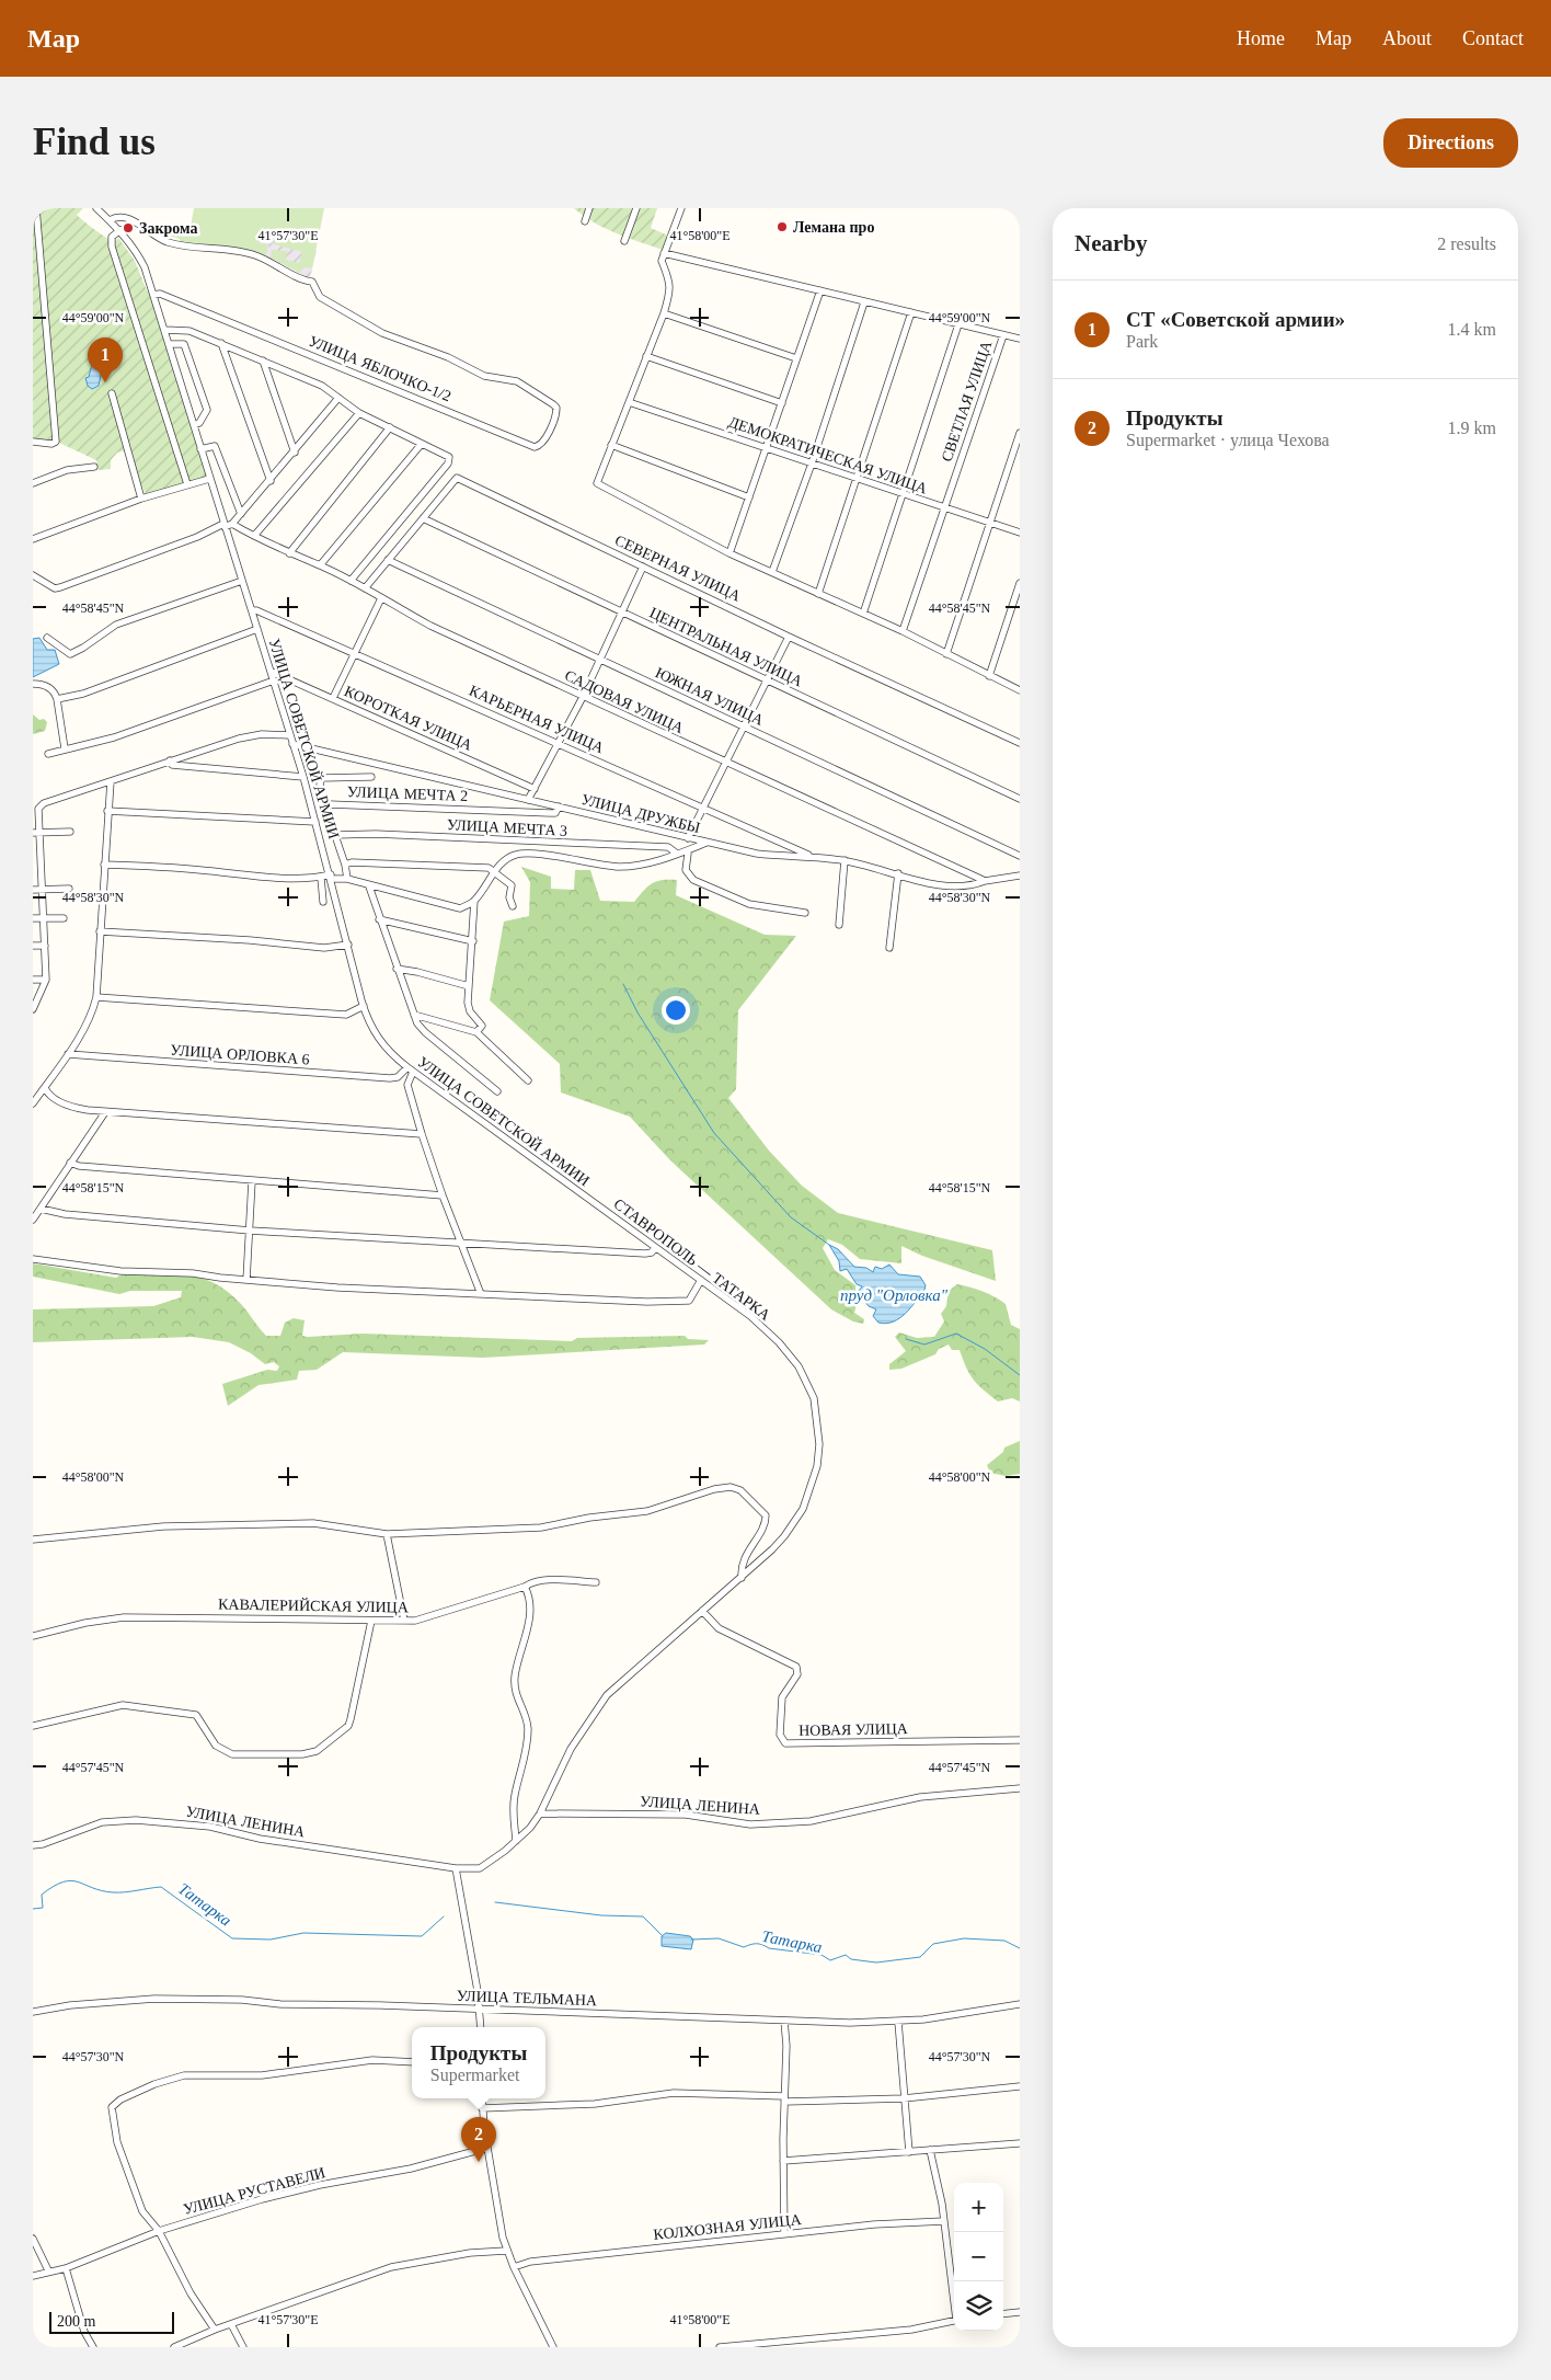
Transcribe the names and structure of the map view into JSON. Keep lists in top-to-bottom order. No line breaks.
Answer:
{"streets":{"street":["УЛИЦА ЯБЛОЧКО-1/2","СВЕТЛАЯ УЛИЦА","ДЕМОКРАТИЧЕСКАЯ УЛИЦА","СЕВЕРНАЯ УЛИЦА","ЦЕНТРАЛЬНАЯ УЛИЦА","ЮЖНАЯ УЛИЦА","САДОВАЯ УЛИЦА","КОРОТКАЯ УЛИЦА","КАРЬЕРНАЯ УЛИЦА","УЛИЦА СОВЕТСКОЙ АРМИИ","УЛИЦА МЕЧТА 2","УЛИЦА ДРУЖБЫ","УЛИЦА МЕЧТА 3","УЛИЦА ОРЛОВКА 6","СТАВРОПОЛЬ — ТАТАРКА","КАВАЛЕРИЙСКАЯ УЛИЦА","НОВАЯ УЛИЦА","УЛИЦА ЛЕНИНА","УЛИЦА ТЕЛЬМАНА","УЛИЦА РУСТАВЕЛИ","КОЛХОЗНАЯ УЛИЦА"]},"crossings":[["УЛИЦА ЯБЛОЧКО-1/2","УЛИЦА СОВЕТСКОЙ АРМИИ"],["СВЕТЛАЯ УЛИЦА","ДЕМОКРАТИЧЕСКАЯ УЛИЦА"],["СЕВЕРНАЯ УЛИЦА","ЦЕНТРАЛЬНАЯ УЛИЦА"],["СЕВЕРНАЯ УЛИЦА","ЮЖНАЯ УЛИЦА"],["СЕВЕРНАЯ УЛИЦА","САДОВАЯ УЛИЦА"],["САДОВАЯ УЛИЦА","УЛИЦА ДРУЖБЫ"],["КОРОТКАЯ УЛИЦА","УЛИЦА СОВЕТСКОЙ АРМИИ"],["КАРЬЕРНАЯ УЛИЦА","УЛИЦА СОВЕТСКОЙ АРМИИ"],["КАРЬЕРНАЯ УЛИЦА","УЛИЦА ДРУЖБЫ"],["УЛИЦА СОВЕТСКОЙ АРМИИ","УЛИЦА ДРУЖБЫ"],["УЛИЦА СОВЕТСКОЙ АРМИИ","СТАВРОПОЛЬ — ТАТАРКА"],["УЛИЦА МЕЧТА 2","УЛИЦА ДРУЖБЫ"],["УЛИЦА МЕЧТА 2","УЛИЦА МЕЧТА 3"],["СТАВРОПОЛЬ — ТАТАРКА","НОВАЯ УЛИЦА"],["СТАВРОПОЛЬ — ТАТАРКА","УЛИЦА ЛЕНИНА"],["НОВАЯ УЛИЦА","УЛИЦА ЛЕНИНА"]],"water":["пруд \"Орловка\"","Татарка"],"places":["Лемана про","Закрома"],"scale_bar":"200 m","page":{"header":"Map","nav":["Home","Map","About","Contact"],"buttons":"Directions","title":"Find us","heading":["Nearby","2 results"],"list":[{"mark":"1","name":"СТ «Советской армии»","note":"Park","value":"1.4 km"},{"mark":"2","name":"Продукты","note":"Supermarket · улица Чехова","value":"1.9 km"}],"pins":["1","2"],"popup":["Продукты","Supermarket"],"map_buttons":["+","−"],"scale":"200 m"},"coordinates":["41°57'30\"E","41°58'00\"E","44°59'00\"N","44°58'45\"N","44°58'30\"N","44°58'15\"N","44°58'00\"N","44°57'45\"N","44°57'30\"N"]}
